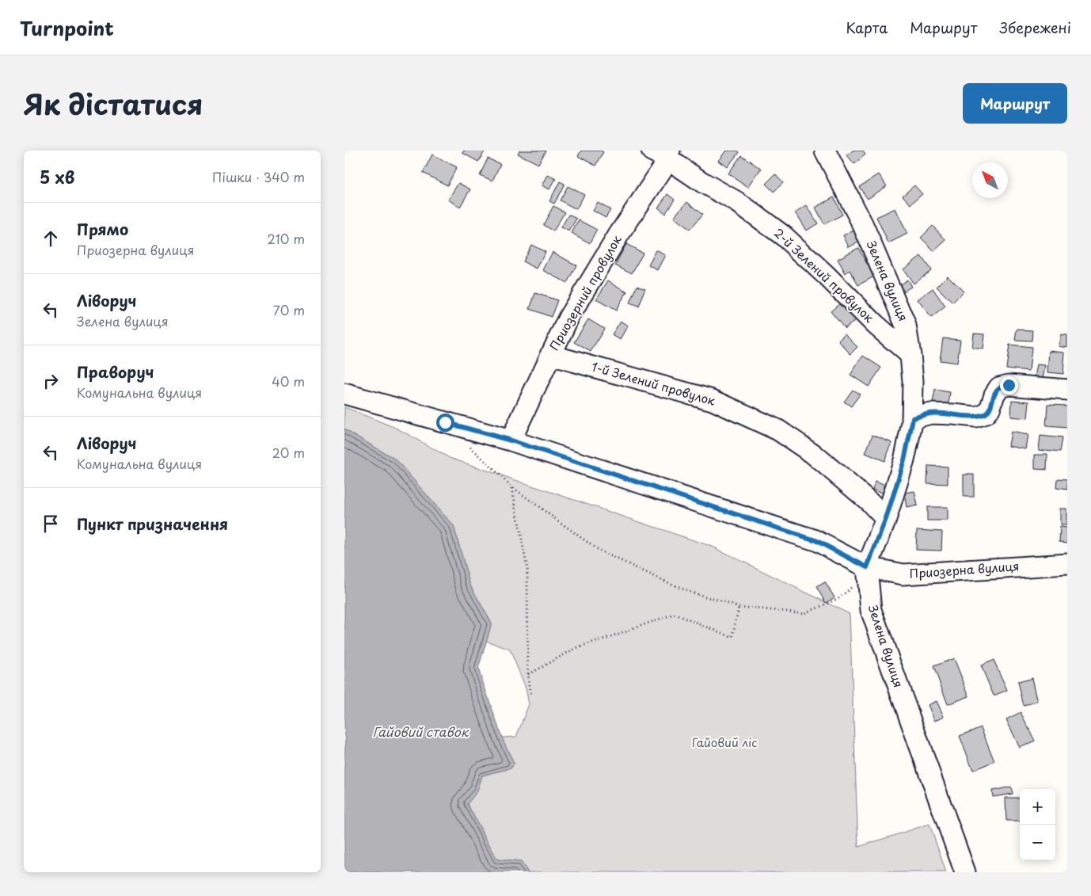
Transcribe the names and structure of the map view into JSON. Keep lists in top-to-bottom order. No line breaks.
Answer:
{"streets":{"street":["2-й Зелений провулок","Зелена вулиця","Приозерний провулок","1-й Зелений провулок","Приозерна вулиця"]},"crossings":[["2-й Зелений провулок","Зелена вулиця"],["2-й Зелений провулок","Приозерний провулок"],["Зелена вулиця","1-й Зелений провулок"],["Зелена вулиця","Приозерна вулиця"],["Приозерний провулок","1-й Зелений провулок"],["Приозерний провулок","Приозерна вулиця"]],"water":["Гайовий ставок"],"parks":["Гайовий ліс"],"north":"top left","page":{"header":"Turnpoint","nav":["Карта","Маршрут","Збережені"],"title":"Як дістатися","buttons":"Маршрут","heading":["5 хв","Пішки · 340 m"],"list":[["Прямо","Приозерна вулиця","210 m"],["Ліворуч","Зелена вулиця","70 m"],["Праворуч","Комунальна вулиця","40 m"],["Ліворуч","Комунальна вулиця","20 m"],"Пункт призначення"],"map_buttons":["+","−"]}}
